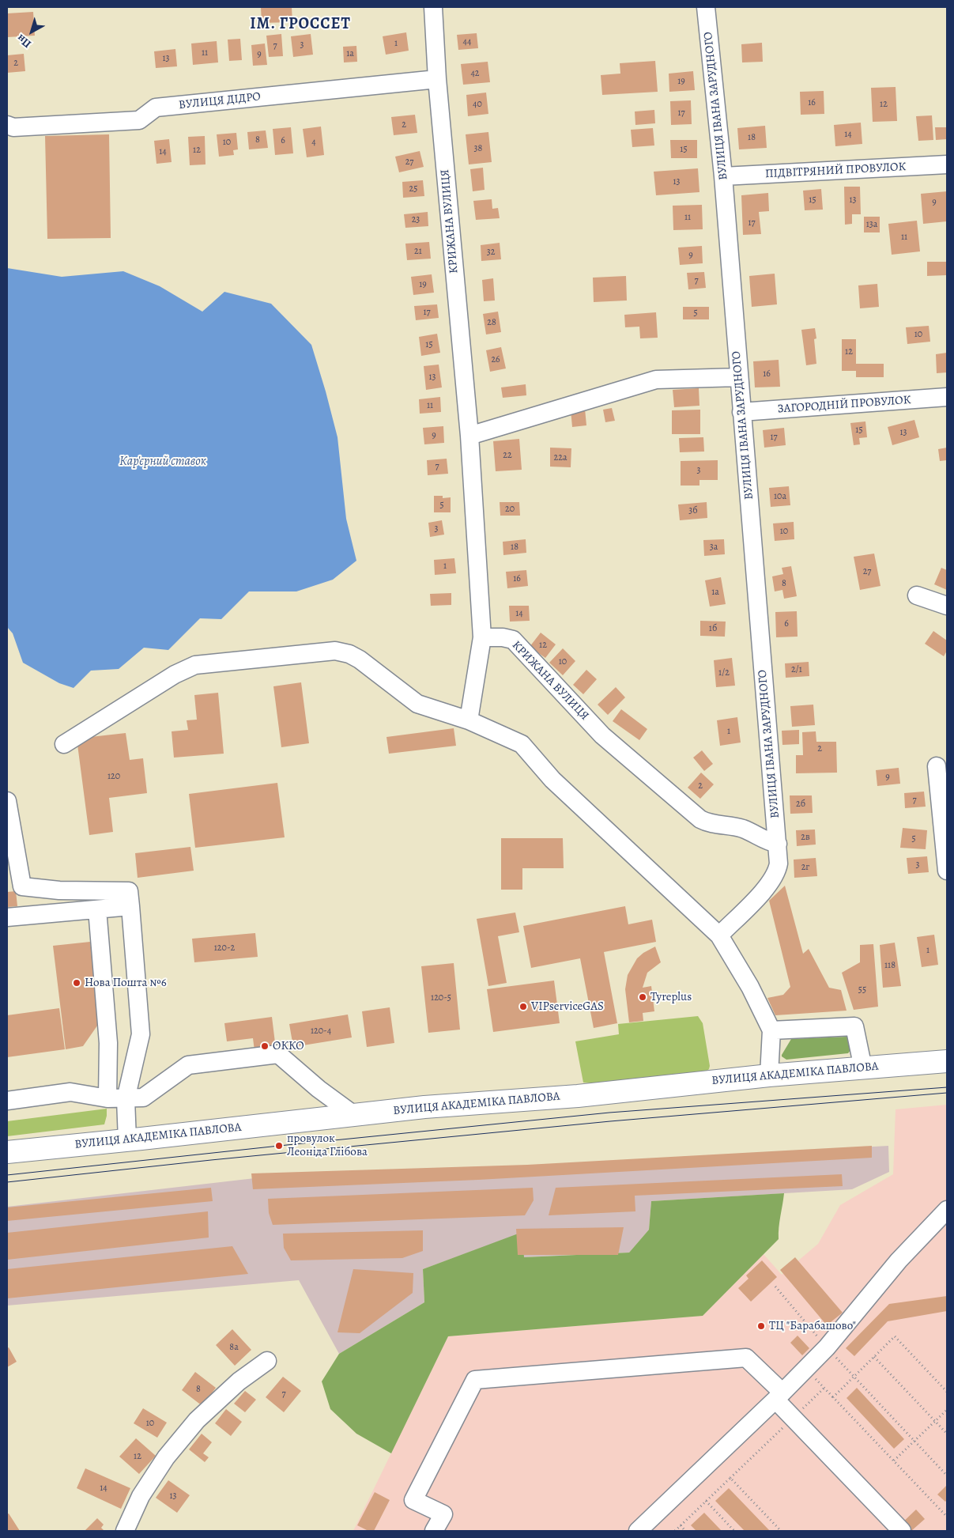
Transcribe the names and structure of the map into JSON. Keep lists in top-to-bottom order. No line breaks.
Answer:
{"streets":{"main road":["ВУЛИЦЯ АКАДЕМІКА ПАВЛОВА"],"street":["ВУЛИЦЯ ДІДРО","ВУЛИЦЯ ІВАНА ЗАРУДНОГО","ПІДВІТРЯНИЙ ПРОВУЛОК","КРИЖАНА ВУЛИЦЯ","ЗАГОРОДНІЙ ПРОВУЛОК"]},"crossings":[["ВУЛИЦЯ ДІДРО","КРИЖАНА ВУЛИЦЯ"],["ВУЛИЦЯ ІВАНА ЗАРУДНОГО","ПІДВІТРЯНИЙ ПРОВУЛОК"],["ВУЛИЦЯ ІВАНА ЗАРУДНОГО","КРИЖАНА ВУЛИЦЯ"],["ВУЛИЦЯ ІВАНА ЗАРУДНОГО","ЗАГОРОДНІЙ ПРОВУЛОК"]],"districts":["ІМ. ГРОССЕТ"],"water":["Кар'єрний ставок"],"places":["Нова Пошта №6","Tyreplus","VIPserviceGAS","ОККО","провулок Леоніда Глібова","ТЦ \"Барабашово\""],"house_numbers":["44","1","3","7","11","1а","9","13","2","42","19","16","40","12","17","2","14","18","8","6","10","4","38","15","12","14","27","13","25","15","13","9","11","23","17","13а","11","21","32","9","7","19","17","5","28","10","15","12","26","16","13","11","15","13","9","17","22","22а","7","3","10а","5","20","3б","3","10","18","3а","1","27","16","8","1а","14","6","1б","12","10","2/1","1/2","1","2","120","9","2","7","2б","2в","5","3","2г","120-2","1","118","55","120-5","120-4","8а","8","7","10","12","14","13"],"north":"bottom left"}
